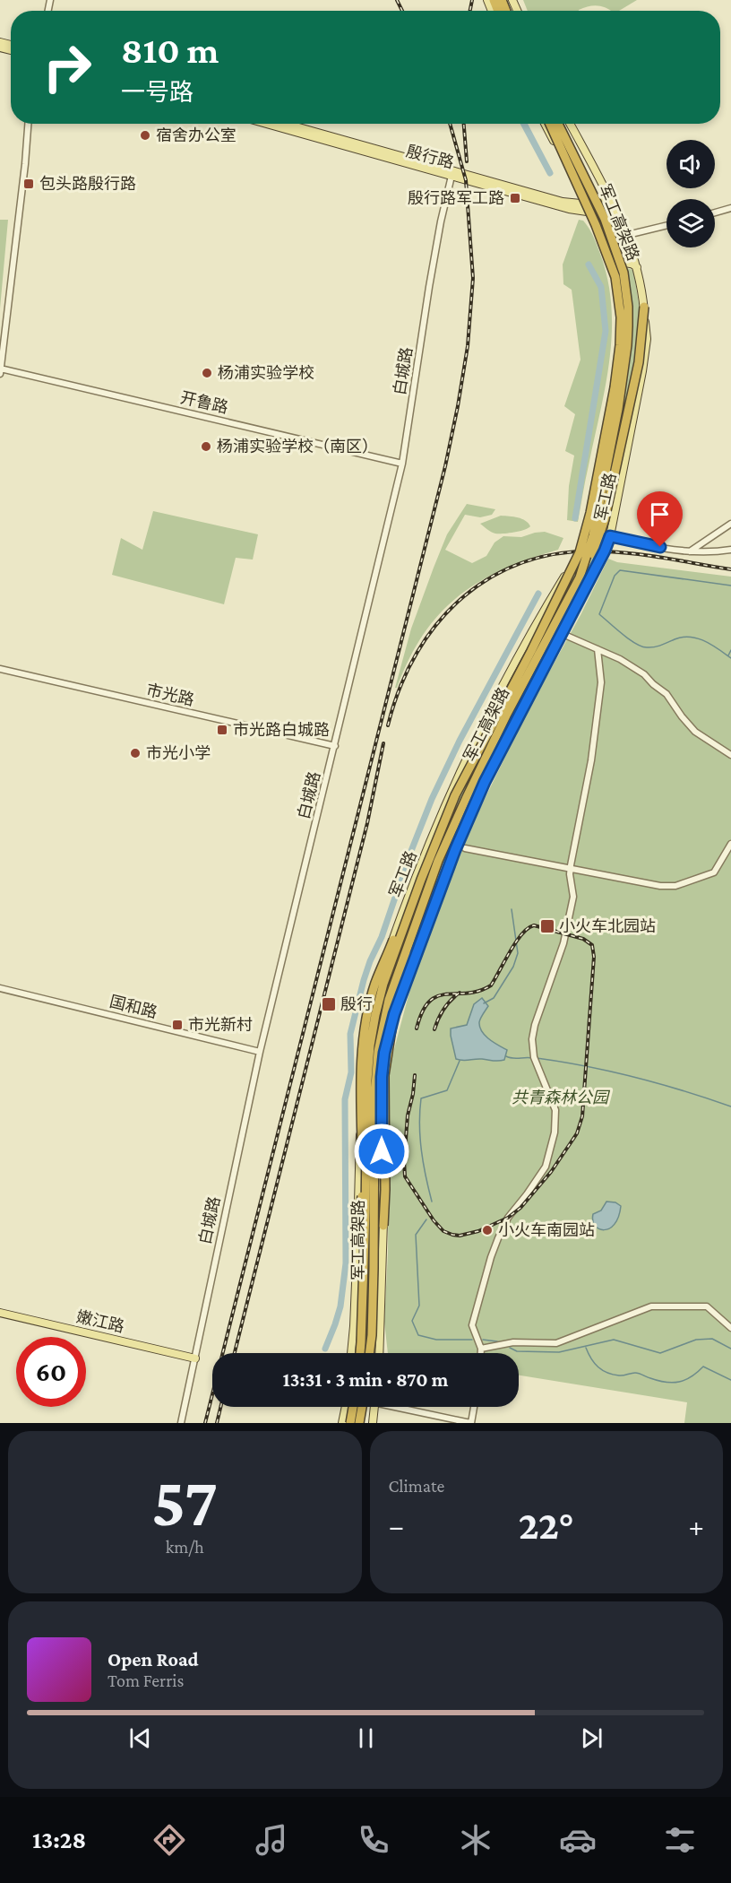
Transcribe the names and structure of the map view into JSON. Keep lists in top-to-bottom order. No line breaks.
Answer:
{"streets":{"highway":["军工高架路"],"main road":["殷行路","军工路","嫩江路"],"street":["白城路","开鲁路","市光路","国和路"]},"crossings":[["殷行路","白城路"],["殷行路","军工路"],["白城路","开鲁路"],["白城路","市光路"],["白城路","国和路"],["白城路","嫩江路"]],"parks":["共青森林公园"],"places":{"other":["宿舍办公室","杨浦实验学校","杨浦实验学校（南区）","市光小学","小火车南园站"],"transit":["包头路殷行路","殷行路军工路","市光路白城路","小火车北园站","殷行","市光新村"]},"page":{"turn":["810 m","一号路"],"limit":"60","trip":"13:31 · 3 min · 870 m","tile":[["57","km/h"],"Climate"],"heat":["−","22°","+"],"song":["Open Road","Tom Ferris"],"tabs":"13:28"}}
